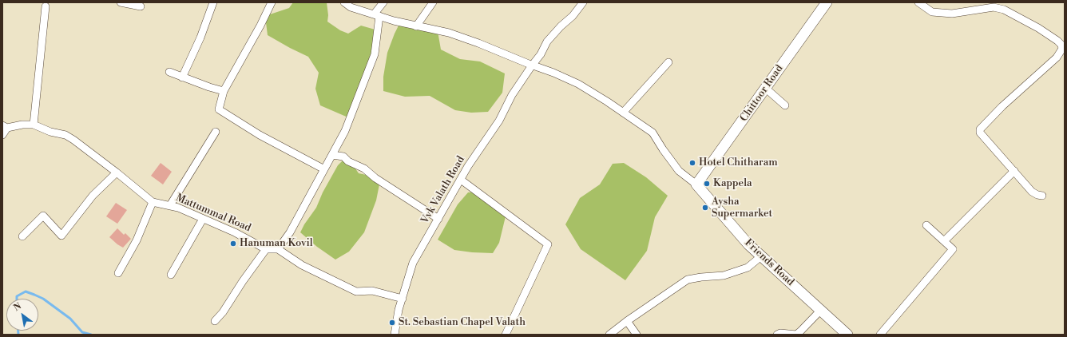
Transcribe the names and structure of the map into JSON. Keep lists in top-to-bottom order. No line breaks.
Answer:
{"streets":{"main road":["Chittoor Road","Friends Road"],"street":["Vvk Valath Road","Mattummal Road"]},"crossings":[["Chittoor Road","Friends Road"]],"places":["Hotel Chitharam","Kappela","Aysha Supermarket","Hanuman Kovil","St. Sebastian Chapel Valath"],"north":"top left"}
